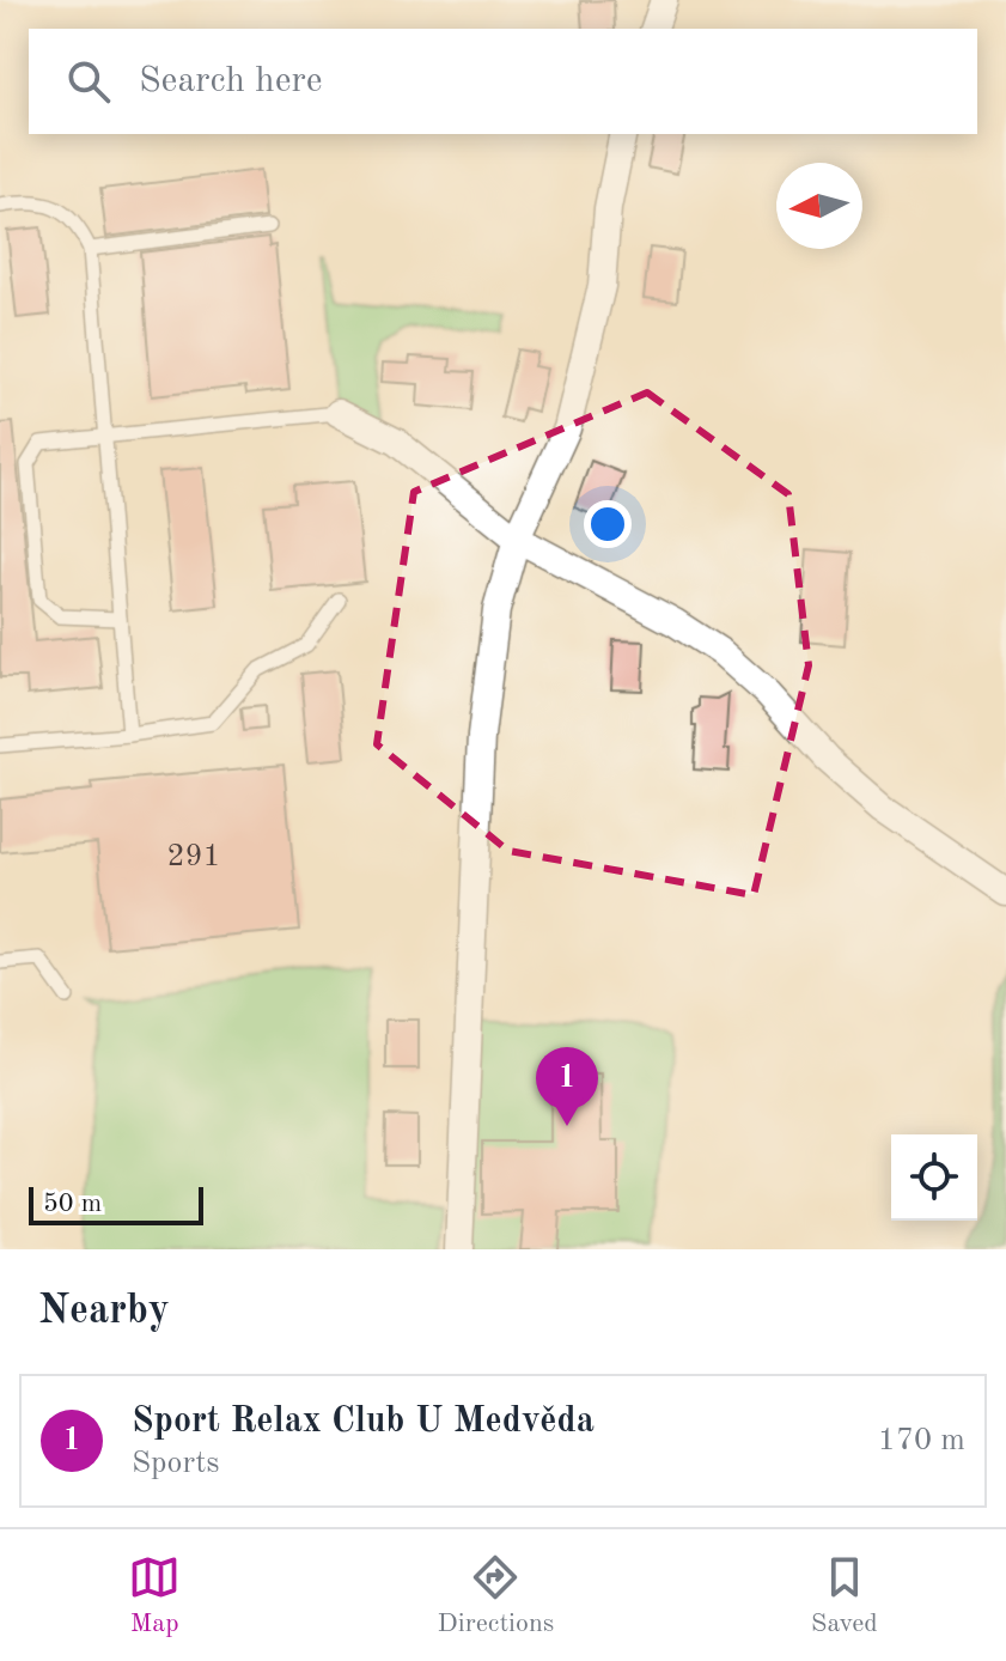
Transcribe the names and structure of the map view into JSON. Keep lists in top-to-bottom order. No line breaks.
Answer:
{"house_numbers":["291"],"scale_bar":"50 m","north":"left","page":{"search":"Search here","pins":"1","scale":"50 m","heading":"Nearby","list":[{"mark":"1","name":"Sport Relax Club U Medvěda","note":"Sports","value":"170 m"}],"nav":["Map","Directions","Saved"]}}
